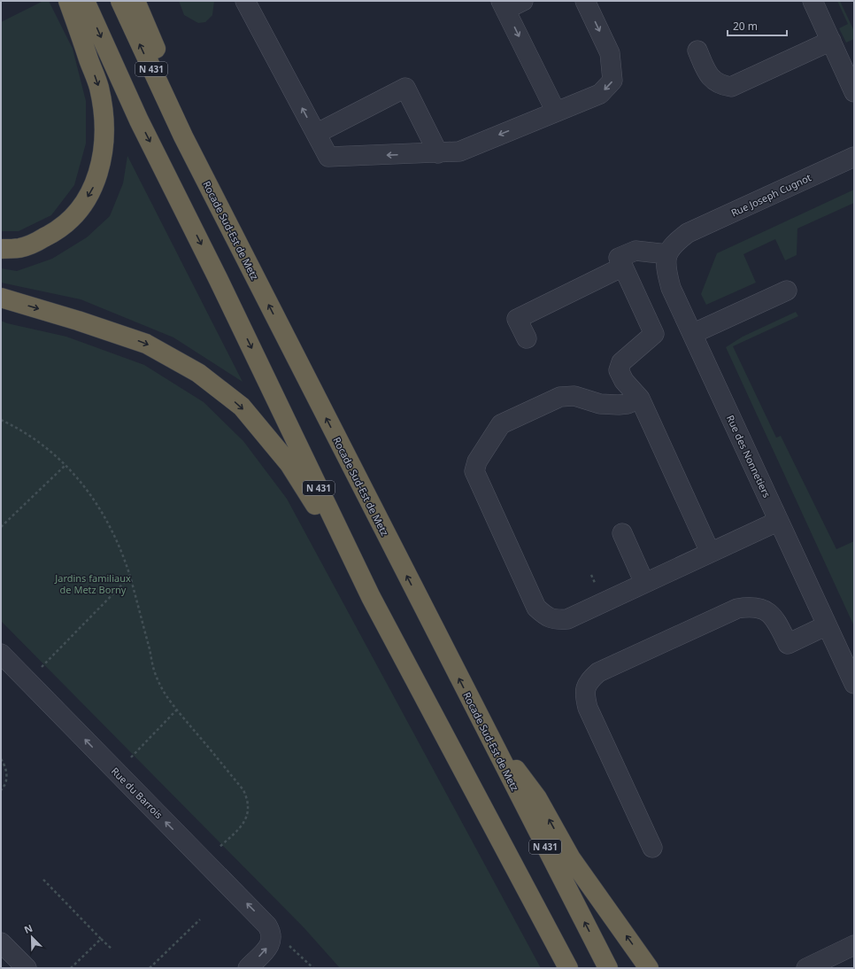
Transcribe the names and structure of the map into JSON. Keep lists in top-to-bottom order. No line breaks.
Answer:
{"streets":{"highway":["N 431","Rocade Sud-Est de Metz"],"street":["Rue Joseph Cugnot","Rue des Nonnetiers","Rue du Barrois"]},"crossings":[["Rue Joseph Cugnot","Rue des Nonnetiers"]],"one_way":["Rue du Barrois"],"parks":["Jardins familiaux de Metz Borny"],"scale_bar":"20 m","north":"top left"}
